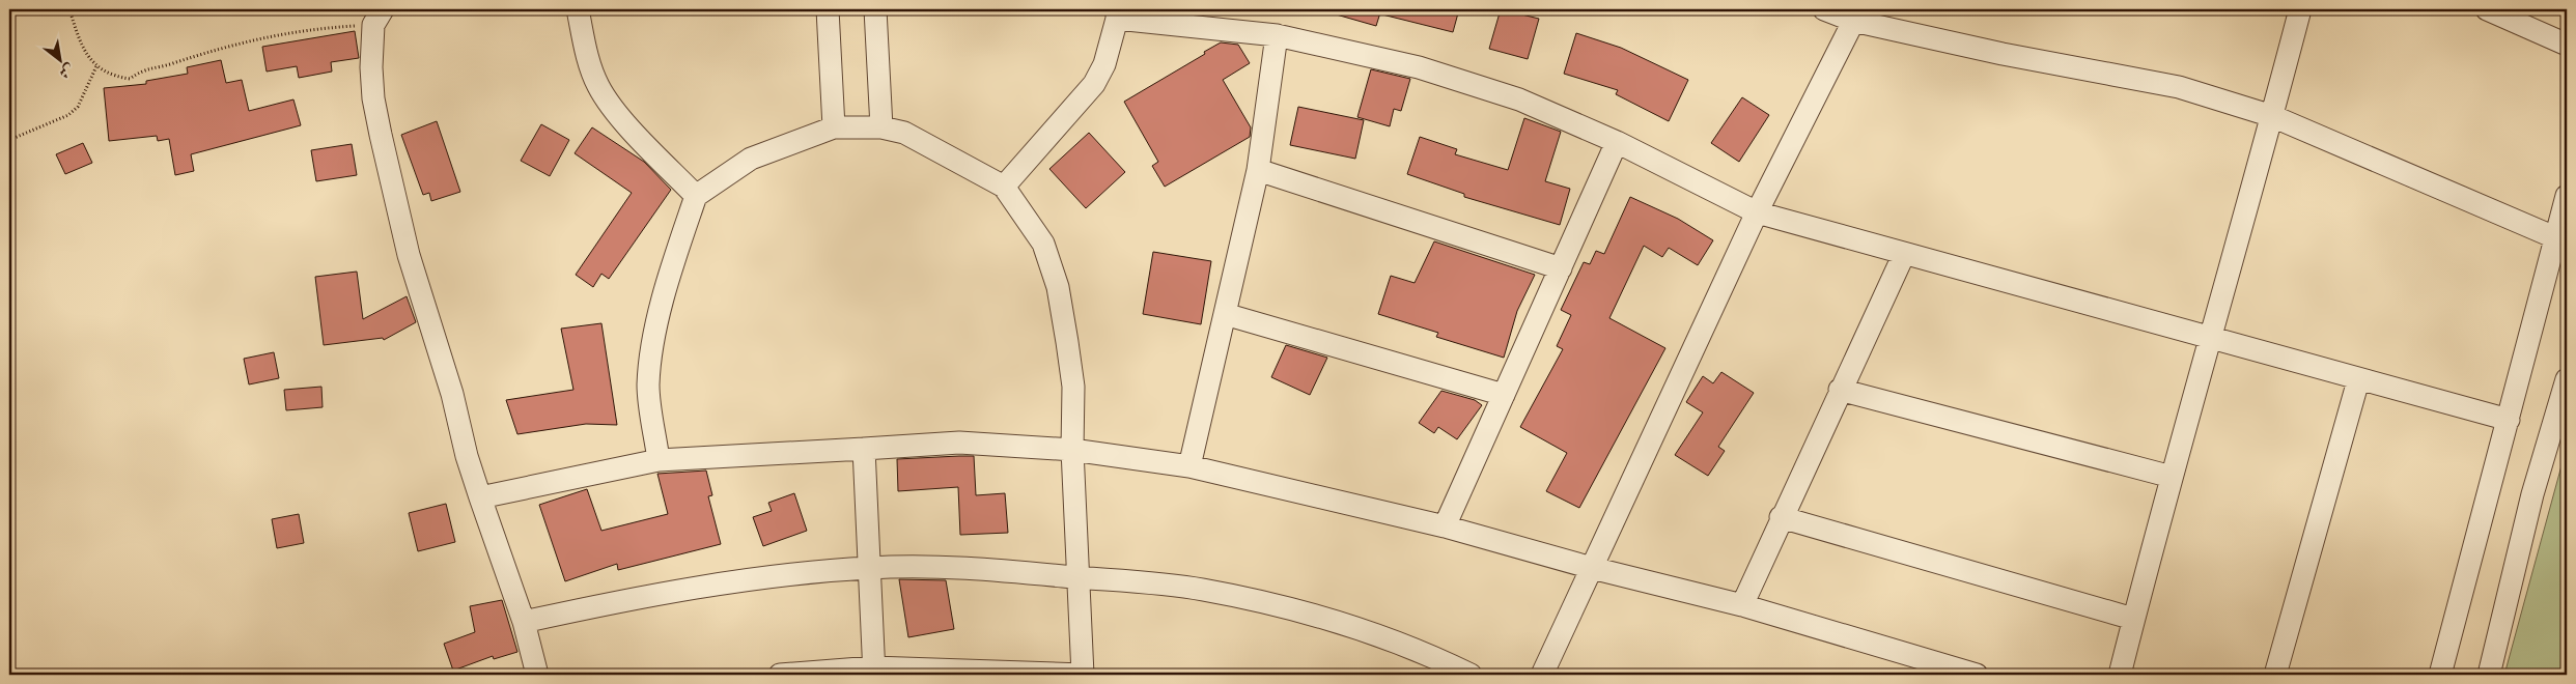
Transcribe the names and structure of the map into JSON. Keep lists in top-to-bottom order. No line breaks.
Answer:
{"north":"bottom right"}
